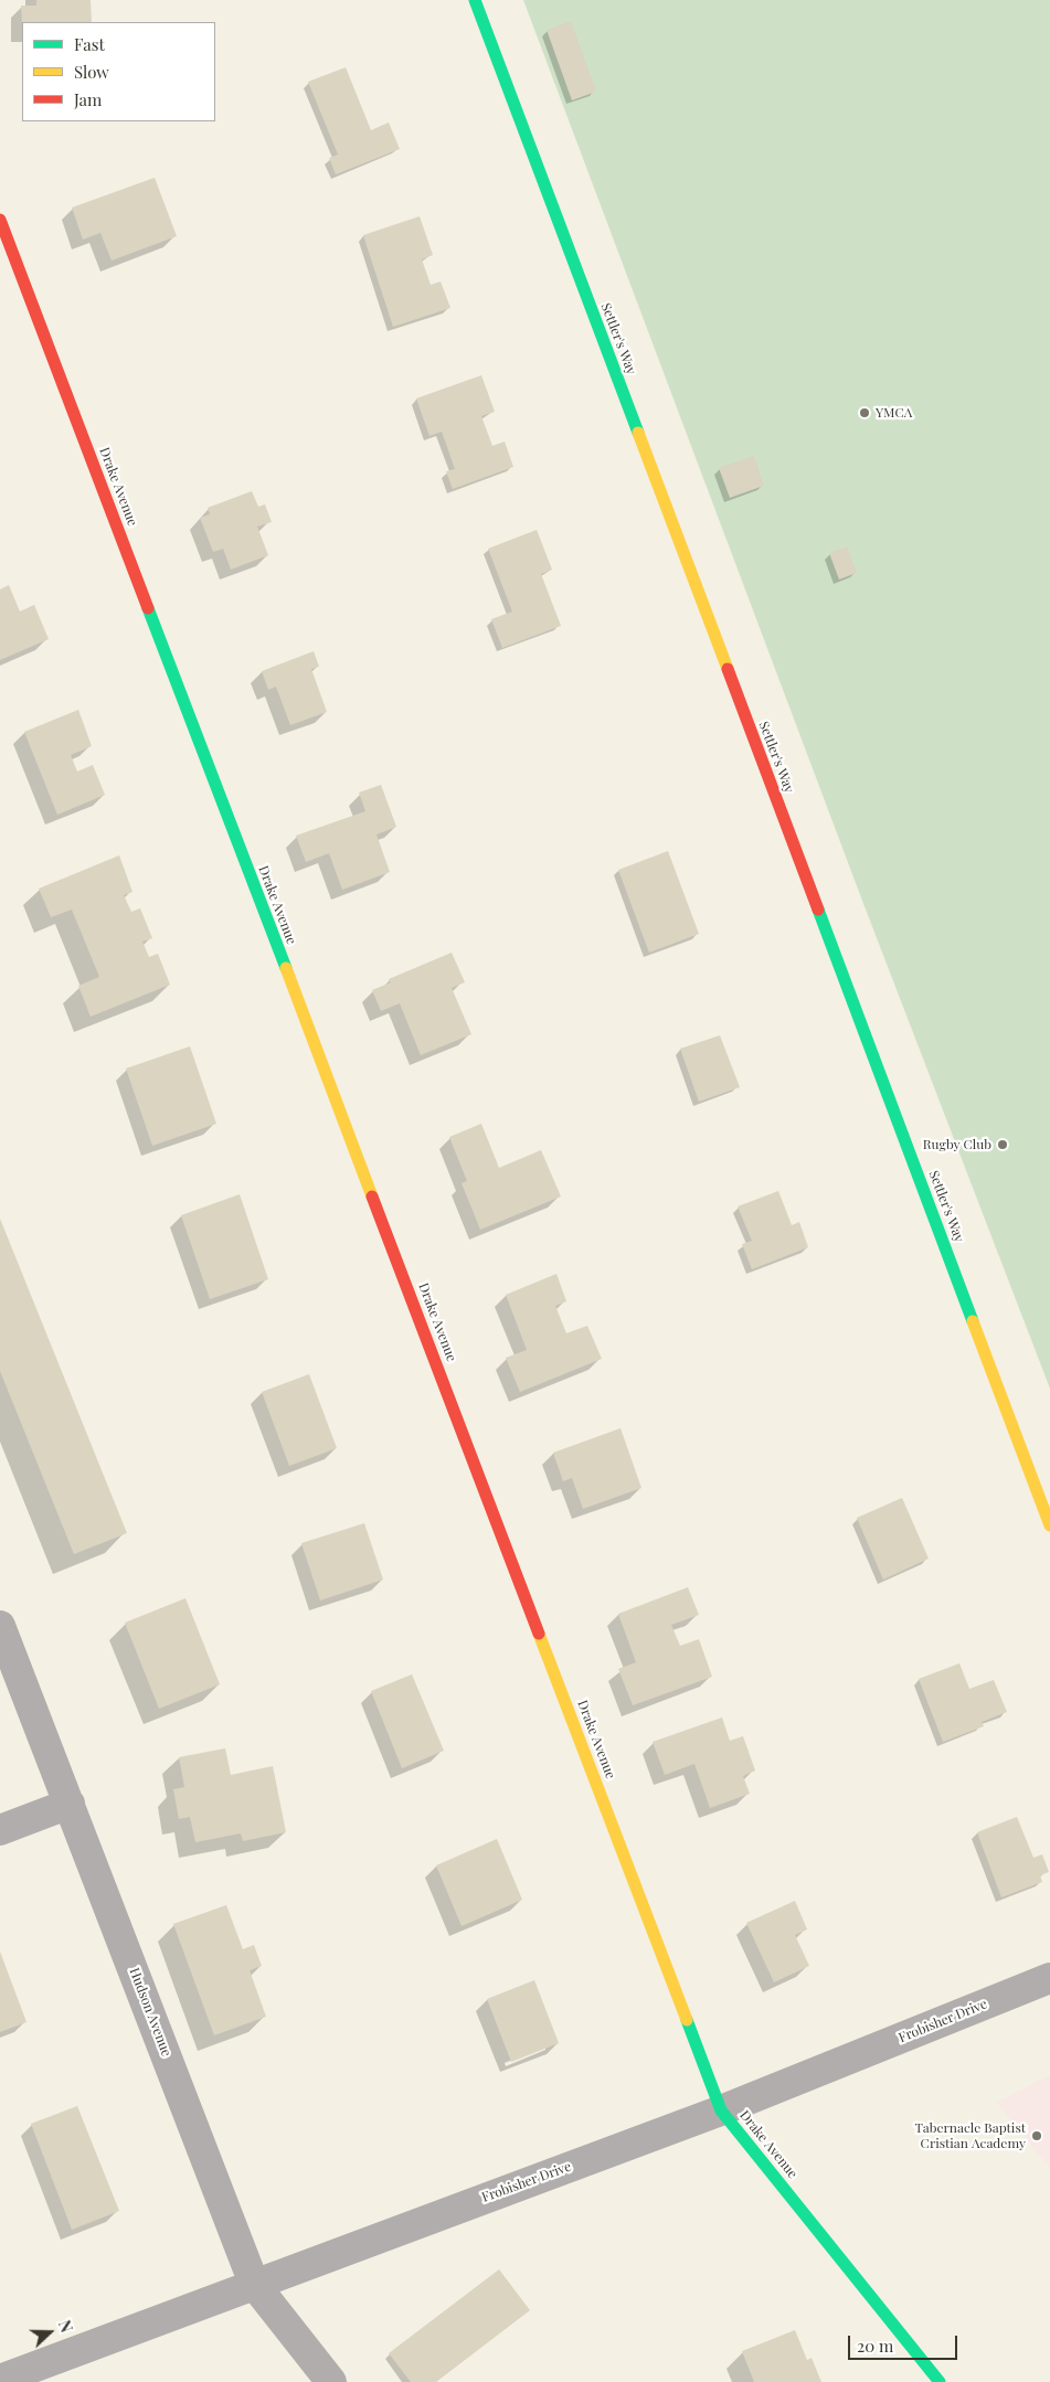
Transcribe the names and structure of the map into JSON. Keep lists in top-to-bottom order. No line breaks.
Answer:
{"streets":{"street":["Settler's Way","Drake Avenue","Hudson Avenue","Frobisher Drive"]},"crossings":[["Drake Avenue","Frobisher Drive"],["Hudson Avenue","Frobisher Drive"]],"places":["YMCA","Rugby Club","Tabernacle Baptist Cristian Academy"],"legend":["Fast","Slow","Jam"],"scale_bar":"20 m","north":"right"}
